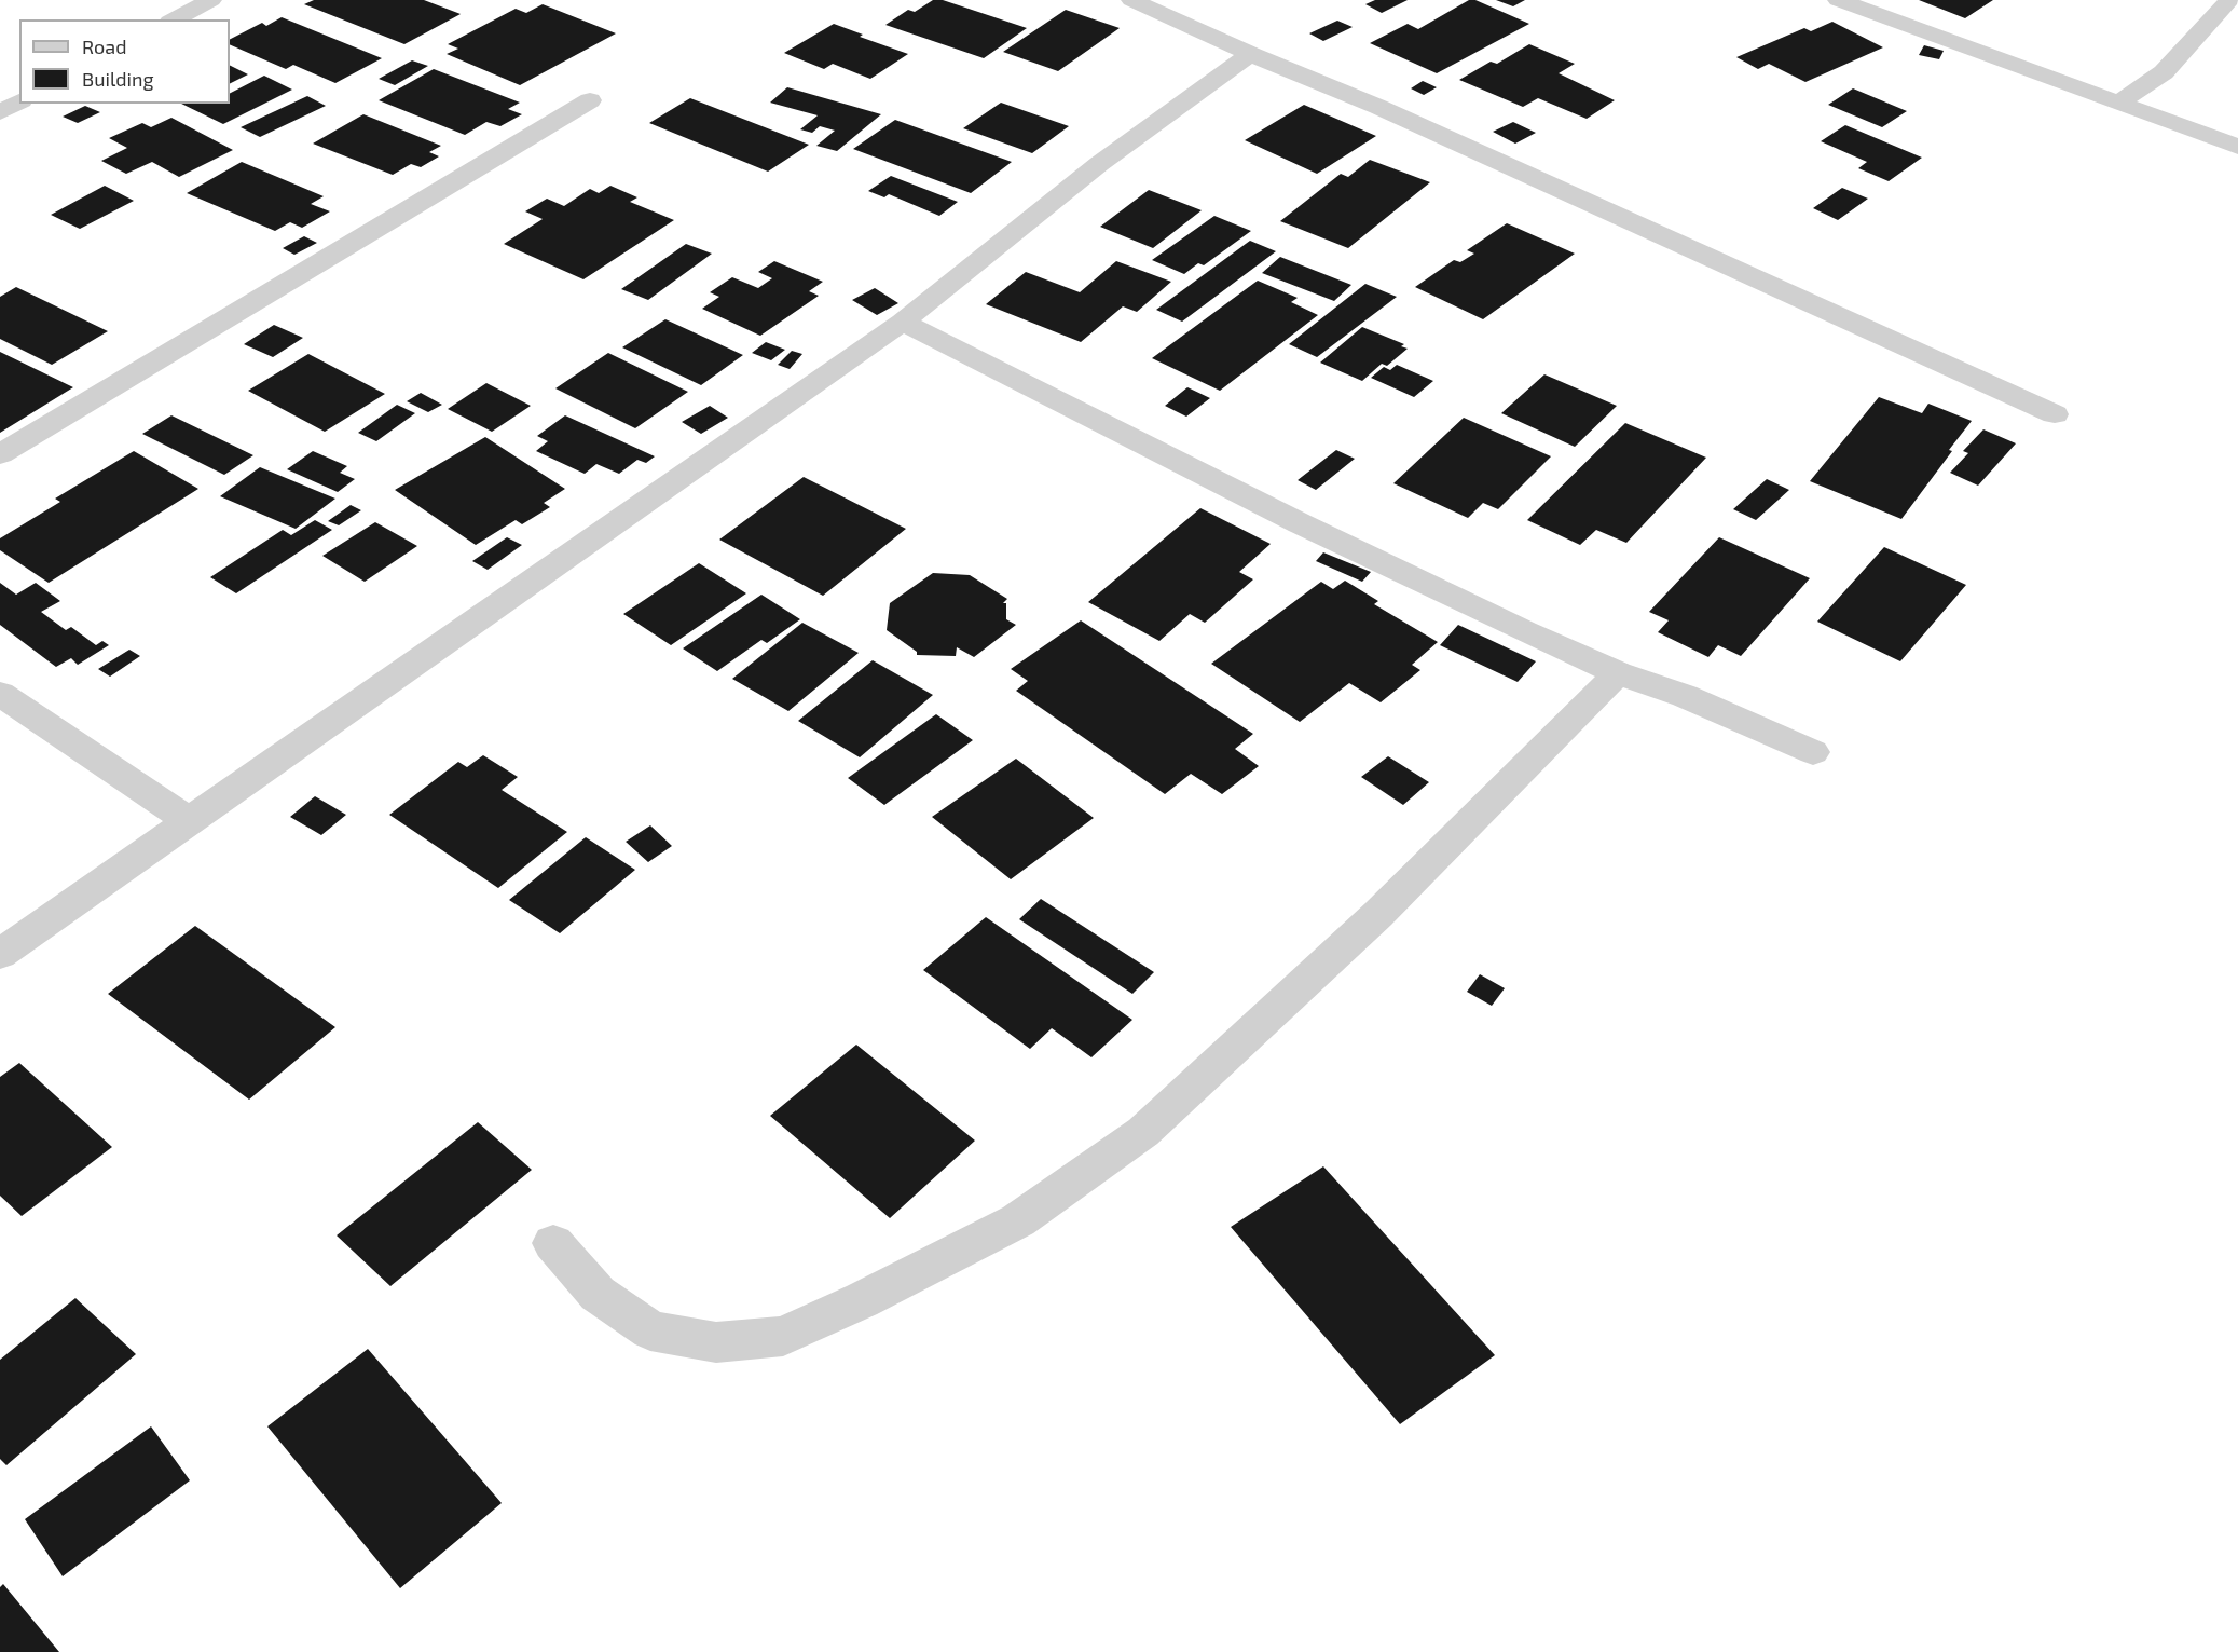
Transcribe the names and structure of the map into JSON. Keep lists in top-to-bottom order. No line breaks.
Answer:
{"legend":["Road","Building"]}
